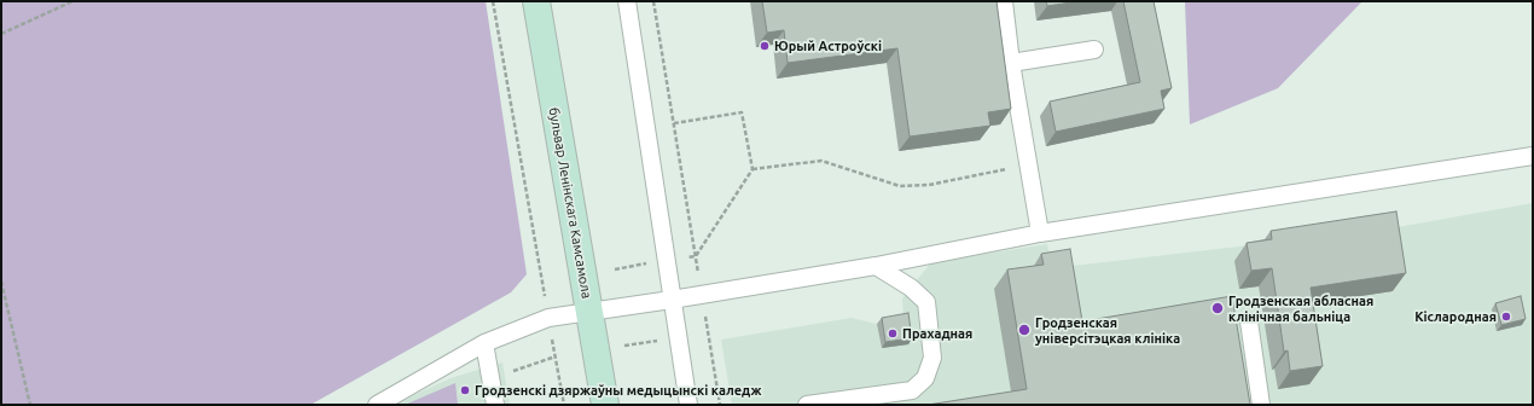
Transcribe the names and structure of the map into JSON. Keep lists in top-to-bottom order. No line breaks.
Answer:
{"streets":{"street":["бульвар Ленінскага Камсамола"]},"places":["Юрый Астроўскі","Гродзенская абласная клінічная бальніца","Кіслародная","Гродзенская універсітэцкая клініка","Прахадная","Гродзенскі дзяржаўны медыцынскі каледж"]}
